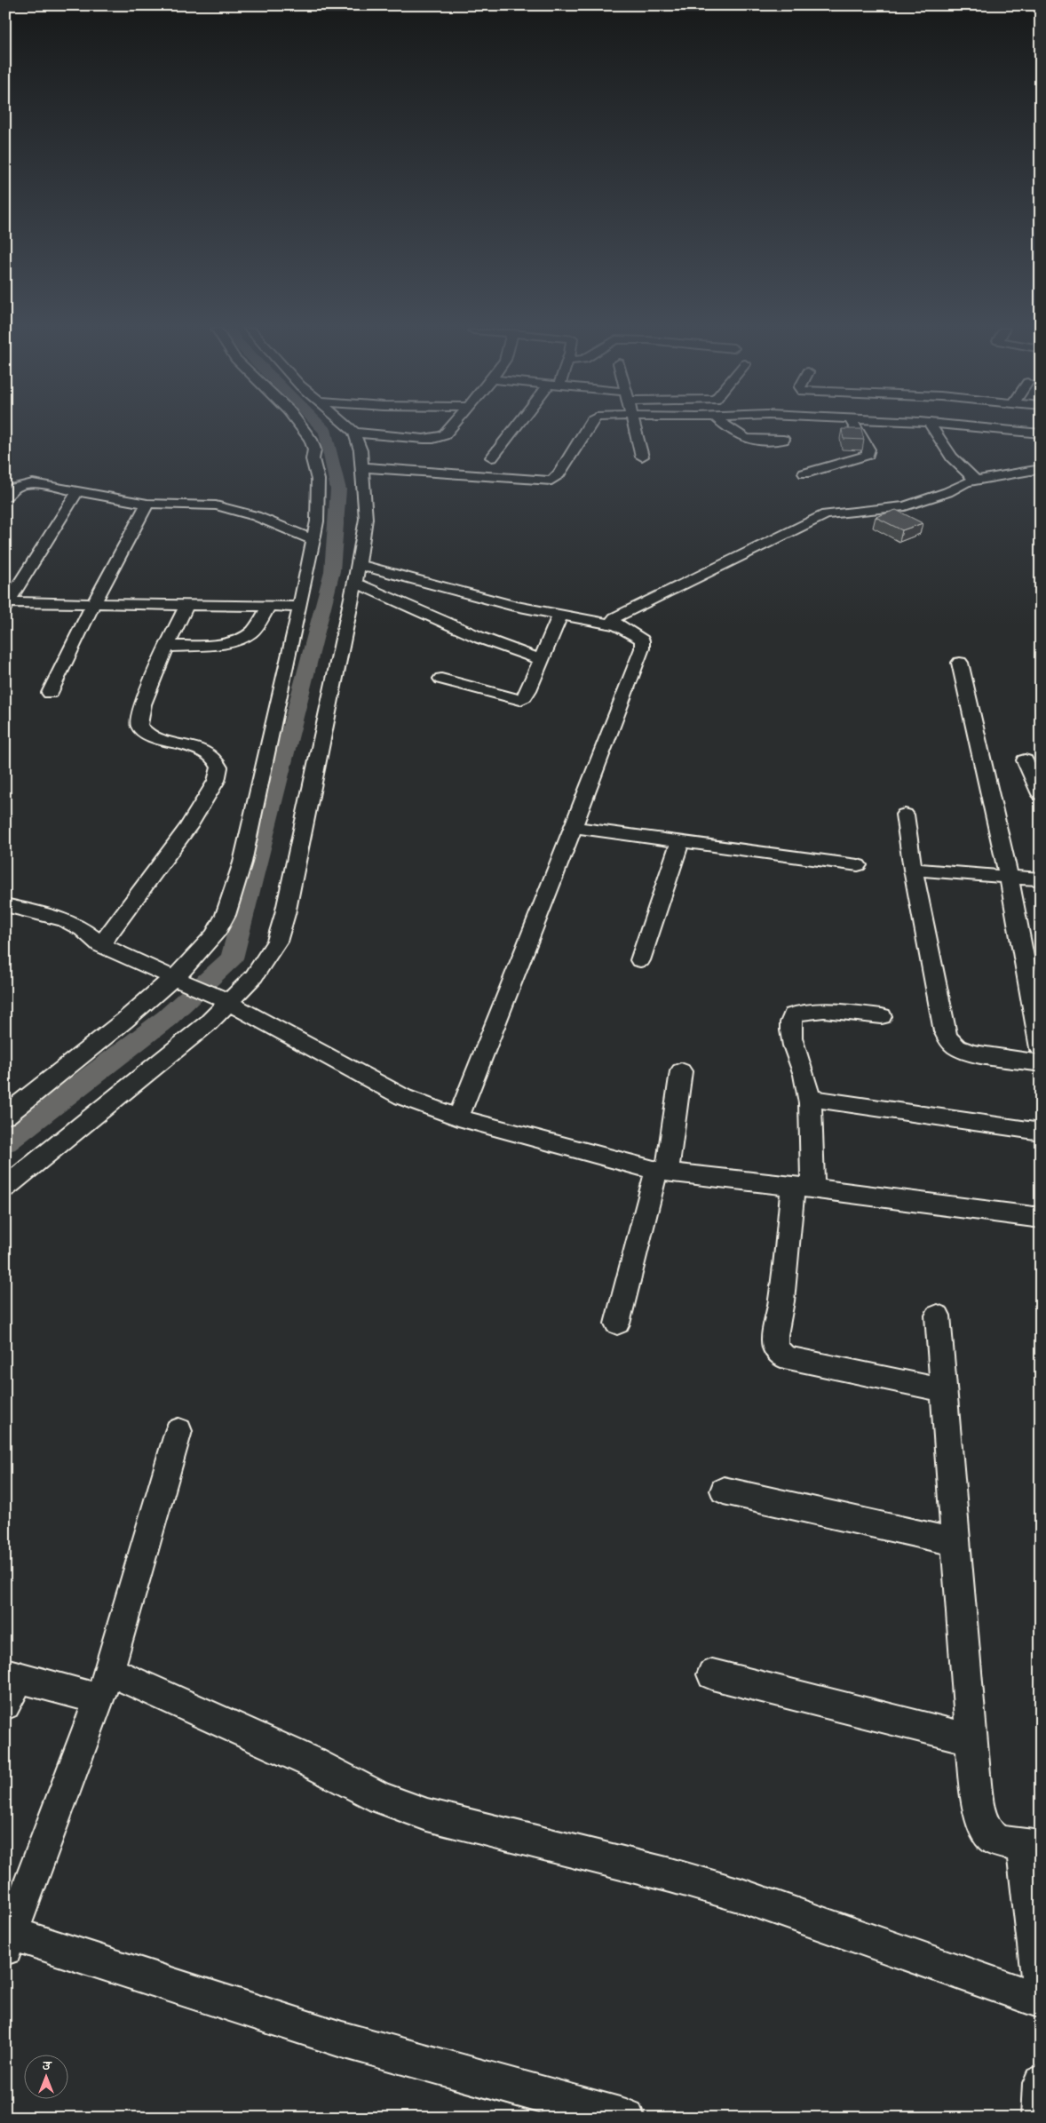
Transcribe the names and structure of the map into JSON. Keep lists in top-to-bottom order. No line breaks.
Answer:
{"north":"top"}
